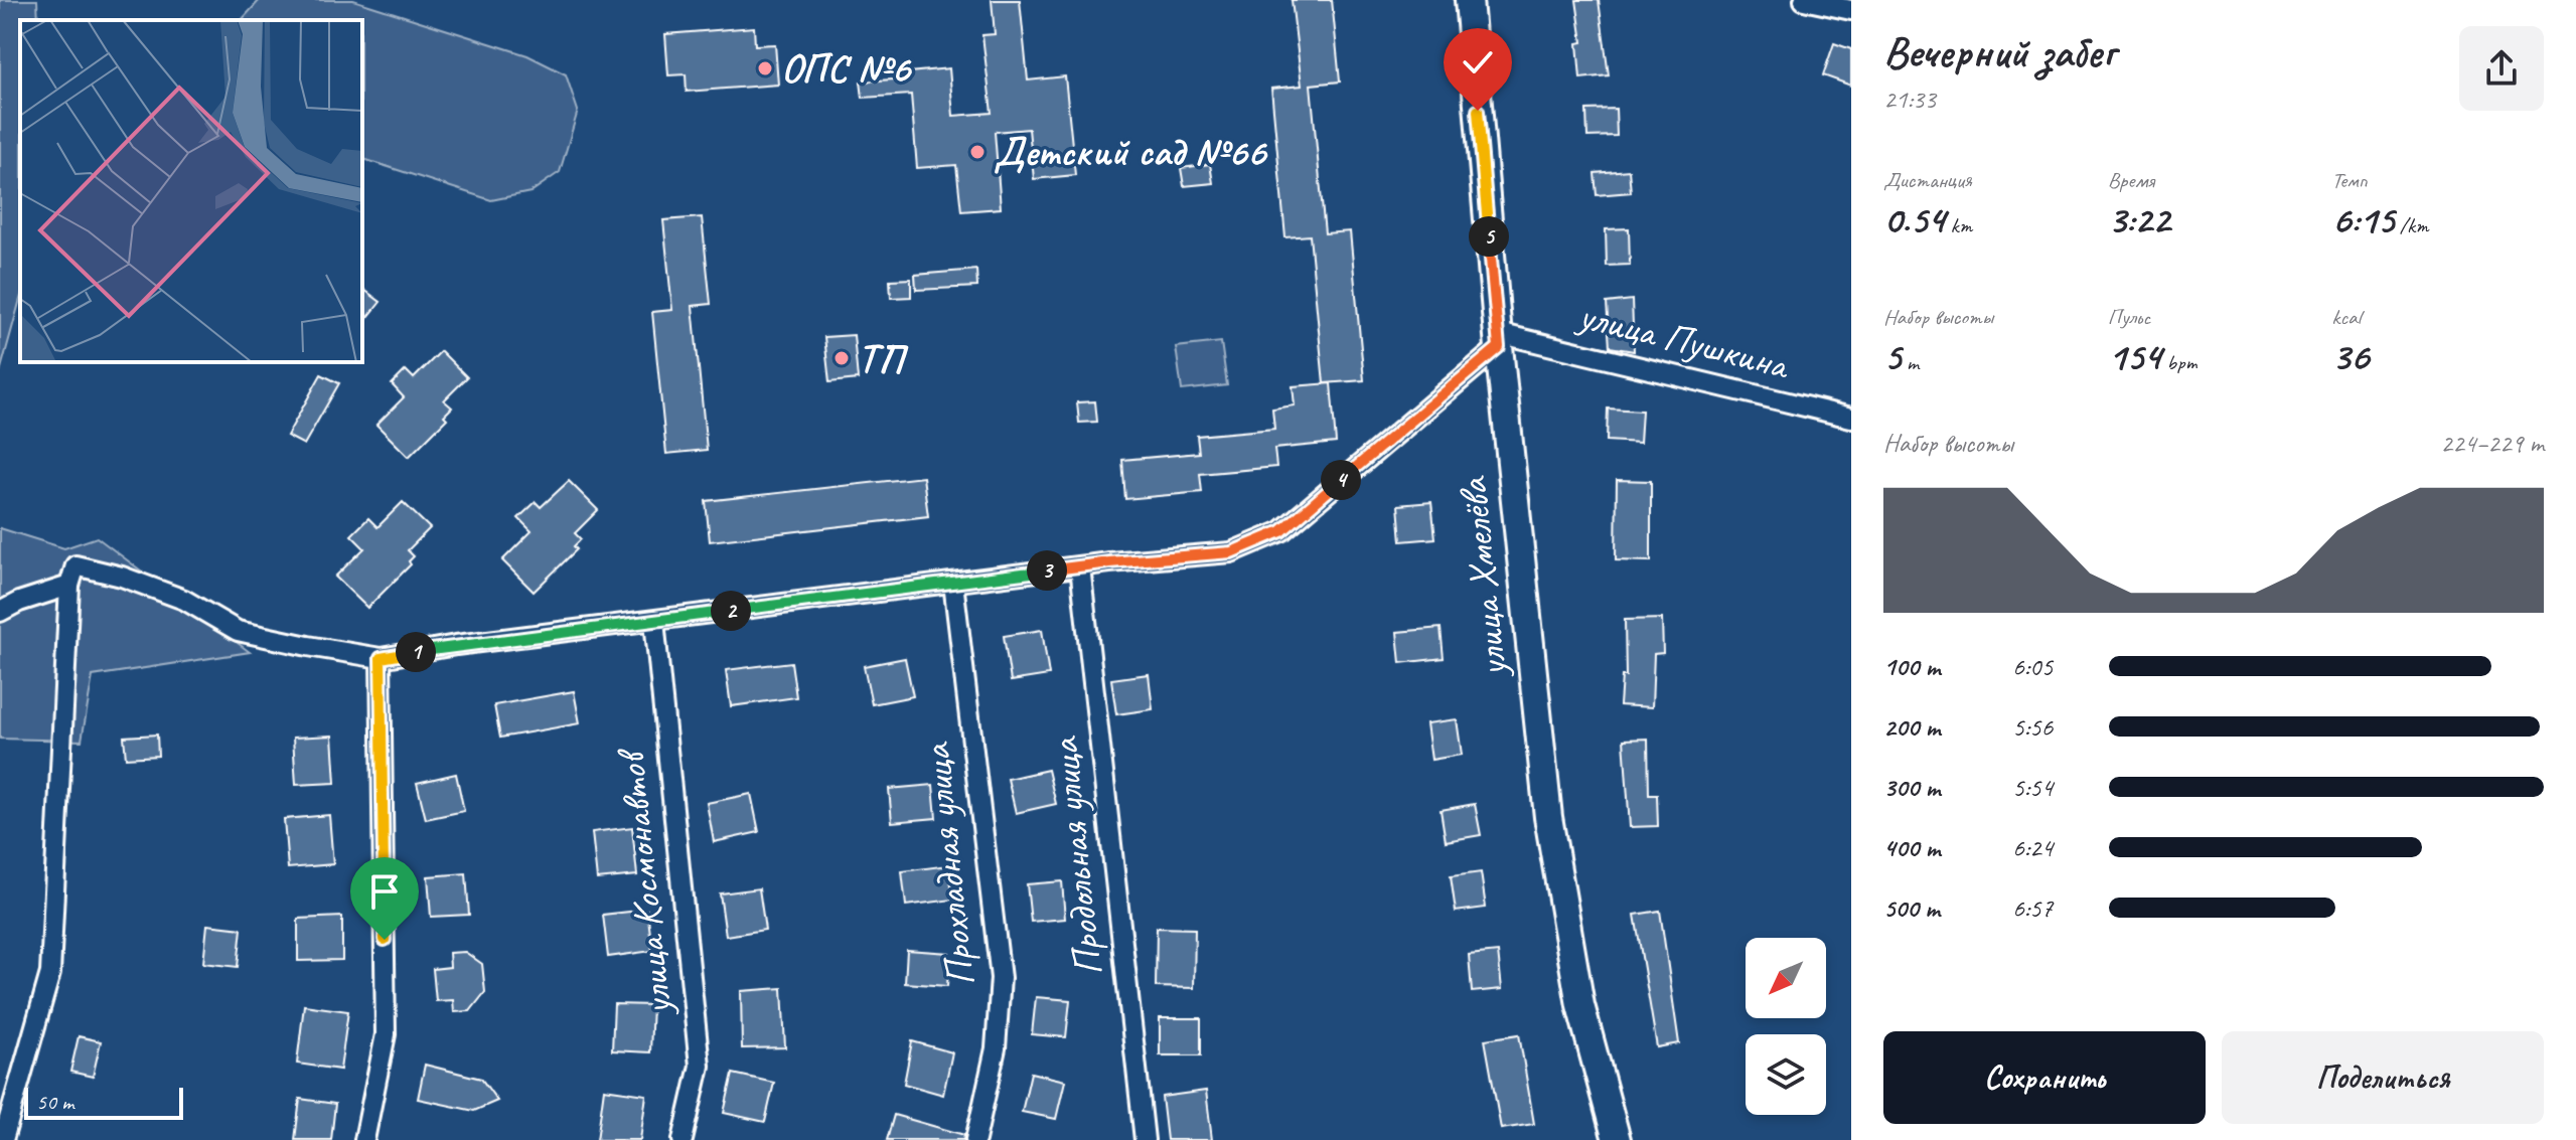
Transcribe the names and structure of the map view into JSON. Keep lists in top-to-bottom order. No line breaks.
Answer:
{"streets":{"main road":["улица Хмелёва"],"street":["улица Пушкина","Продольная улица","Прохладная улица","улица Космонавтов"]},"crossings":[["улица Пушкина","улица Хмелёва"]],"places":["ОПС №6","Детский сад №66","ТП"],"scale_bar":"50 m","north":"bottom left","page":{"heading":["Вечерний забег","21:33"],"stats":[["Дистанция","0.54 km"],["Время","3:22"],["Темп","6:15 /km"],["Набор высоты","5 m"],["Пульс","154 bpm"],["kcal","36"]],"pins":["5","4","3","2","1"],"chart":["Набор высоты","224–229 m"],"list":[{"name":"100 m","note":"6:05"},{"name":"200 m","note":"5:56"},{"name":"300 m","note":"5:54"},{"name":"400 m","note":"6:24"},{"name":"500 m","note":"6:57"}],"buttons":["Сохранить","Поделиться"],"scale":"50 m"}}
